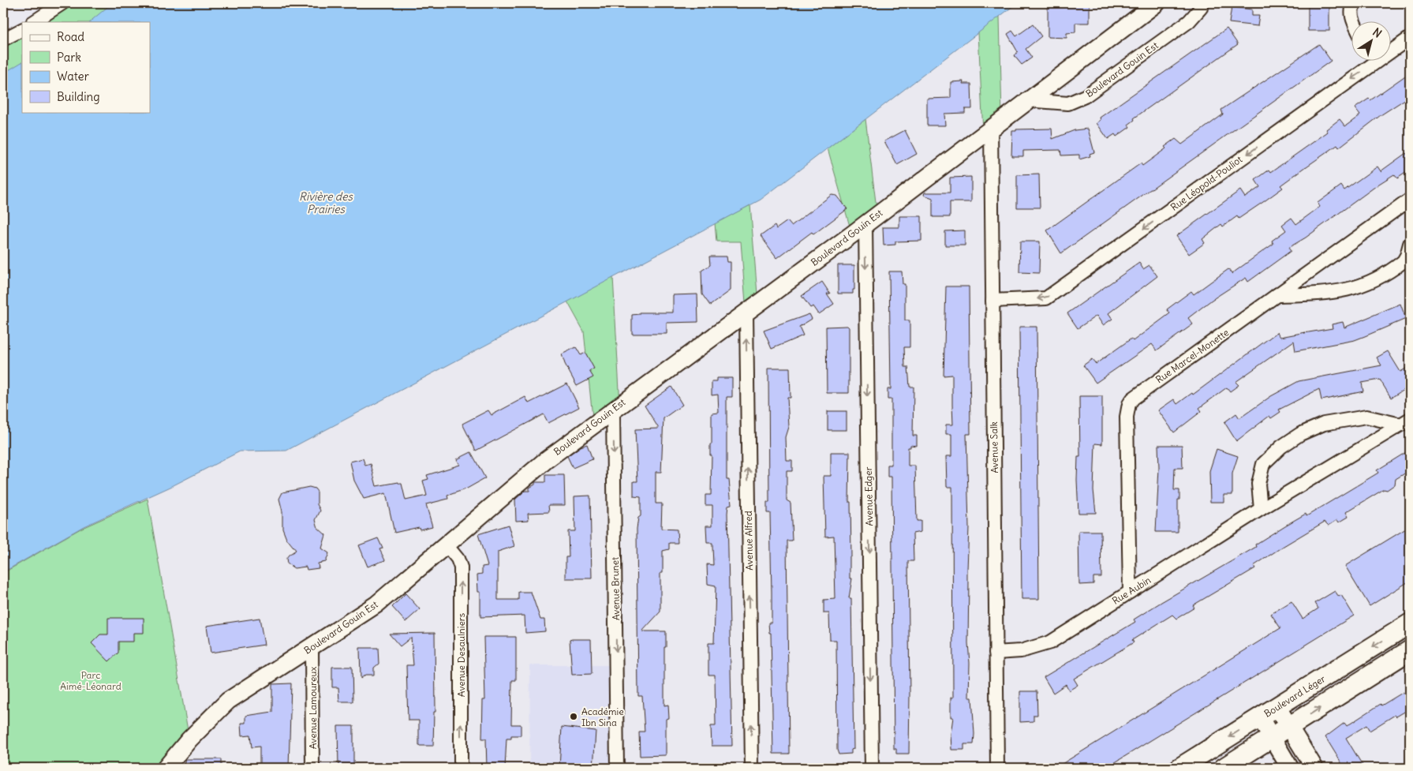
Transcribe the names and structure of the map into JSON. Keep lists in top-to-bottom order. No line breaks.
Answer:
{"streets":{"main road":["Boulevard Léger"],"street":["Boulevard Gouin Est","Rue Léopold-Pouliot","Rue Marcel-Monette","Avenue Salk","Avenue Edger","Avenue Alfred","Avenue Brunet","Rue Aubin","Avenue Desaulniers","Avenue Lamoureux"]},"crossings":[["Boulevard Gouin Est","Avenue Salk"],["Boulevard Gouin Est","Avenue Edger"],["Boulevard Gouin Est","Avenue Alfred"],["Boulevard Gouin Est","Avenue Brunet"],["Boulevard Gouin Est","Avenue Desaulniers"],["Boulevard Gouin Est","Avenue Lamoureux"],["Rue Léopold-Pouliot","Avenue Salk"],["Rue Marcel-Monette","Rue Aubin"],["Avenue Salk","Rue Aubin"]],"one_way":["Rue Léopold-Pouliot","Avenue Edger","Avenue Alfred","Avenue Brunet","Avenue Desaulniers"],"water":["Rivière des Prairies"],"parks":["Parc Aimé-Léonard"],"places":["Académie Ibn Sina"],"legend":["Road","Park","Water","Building"],"north":"top right"}
